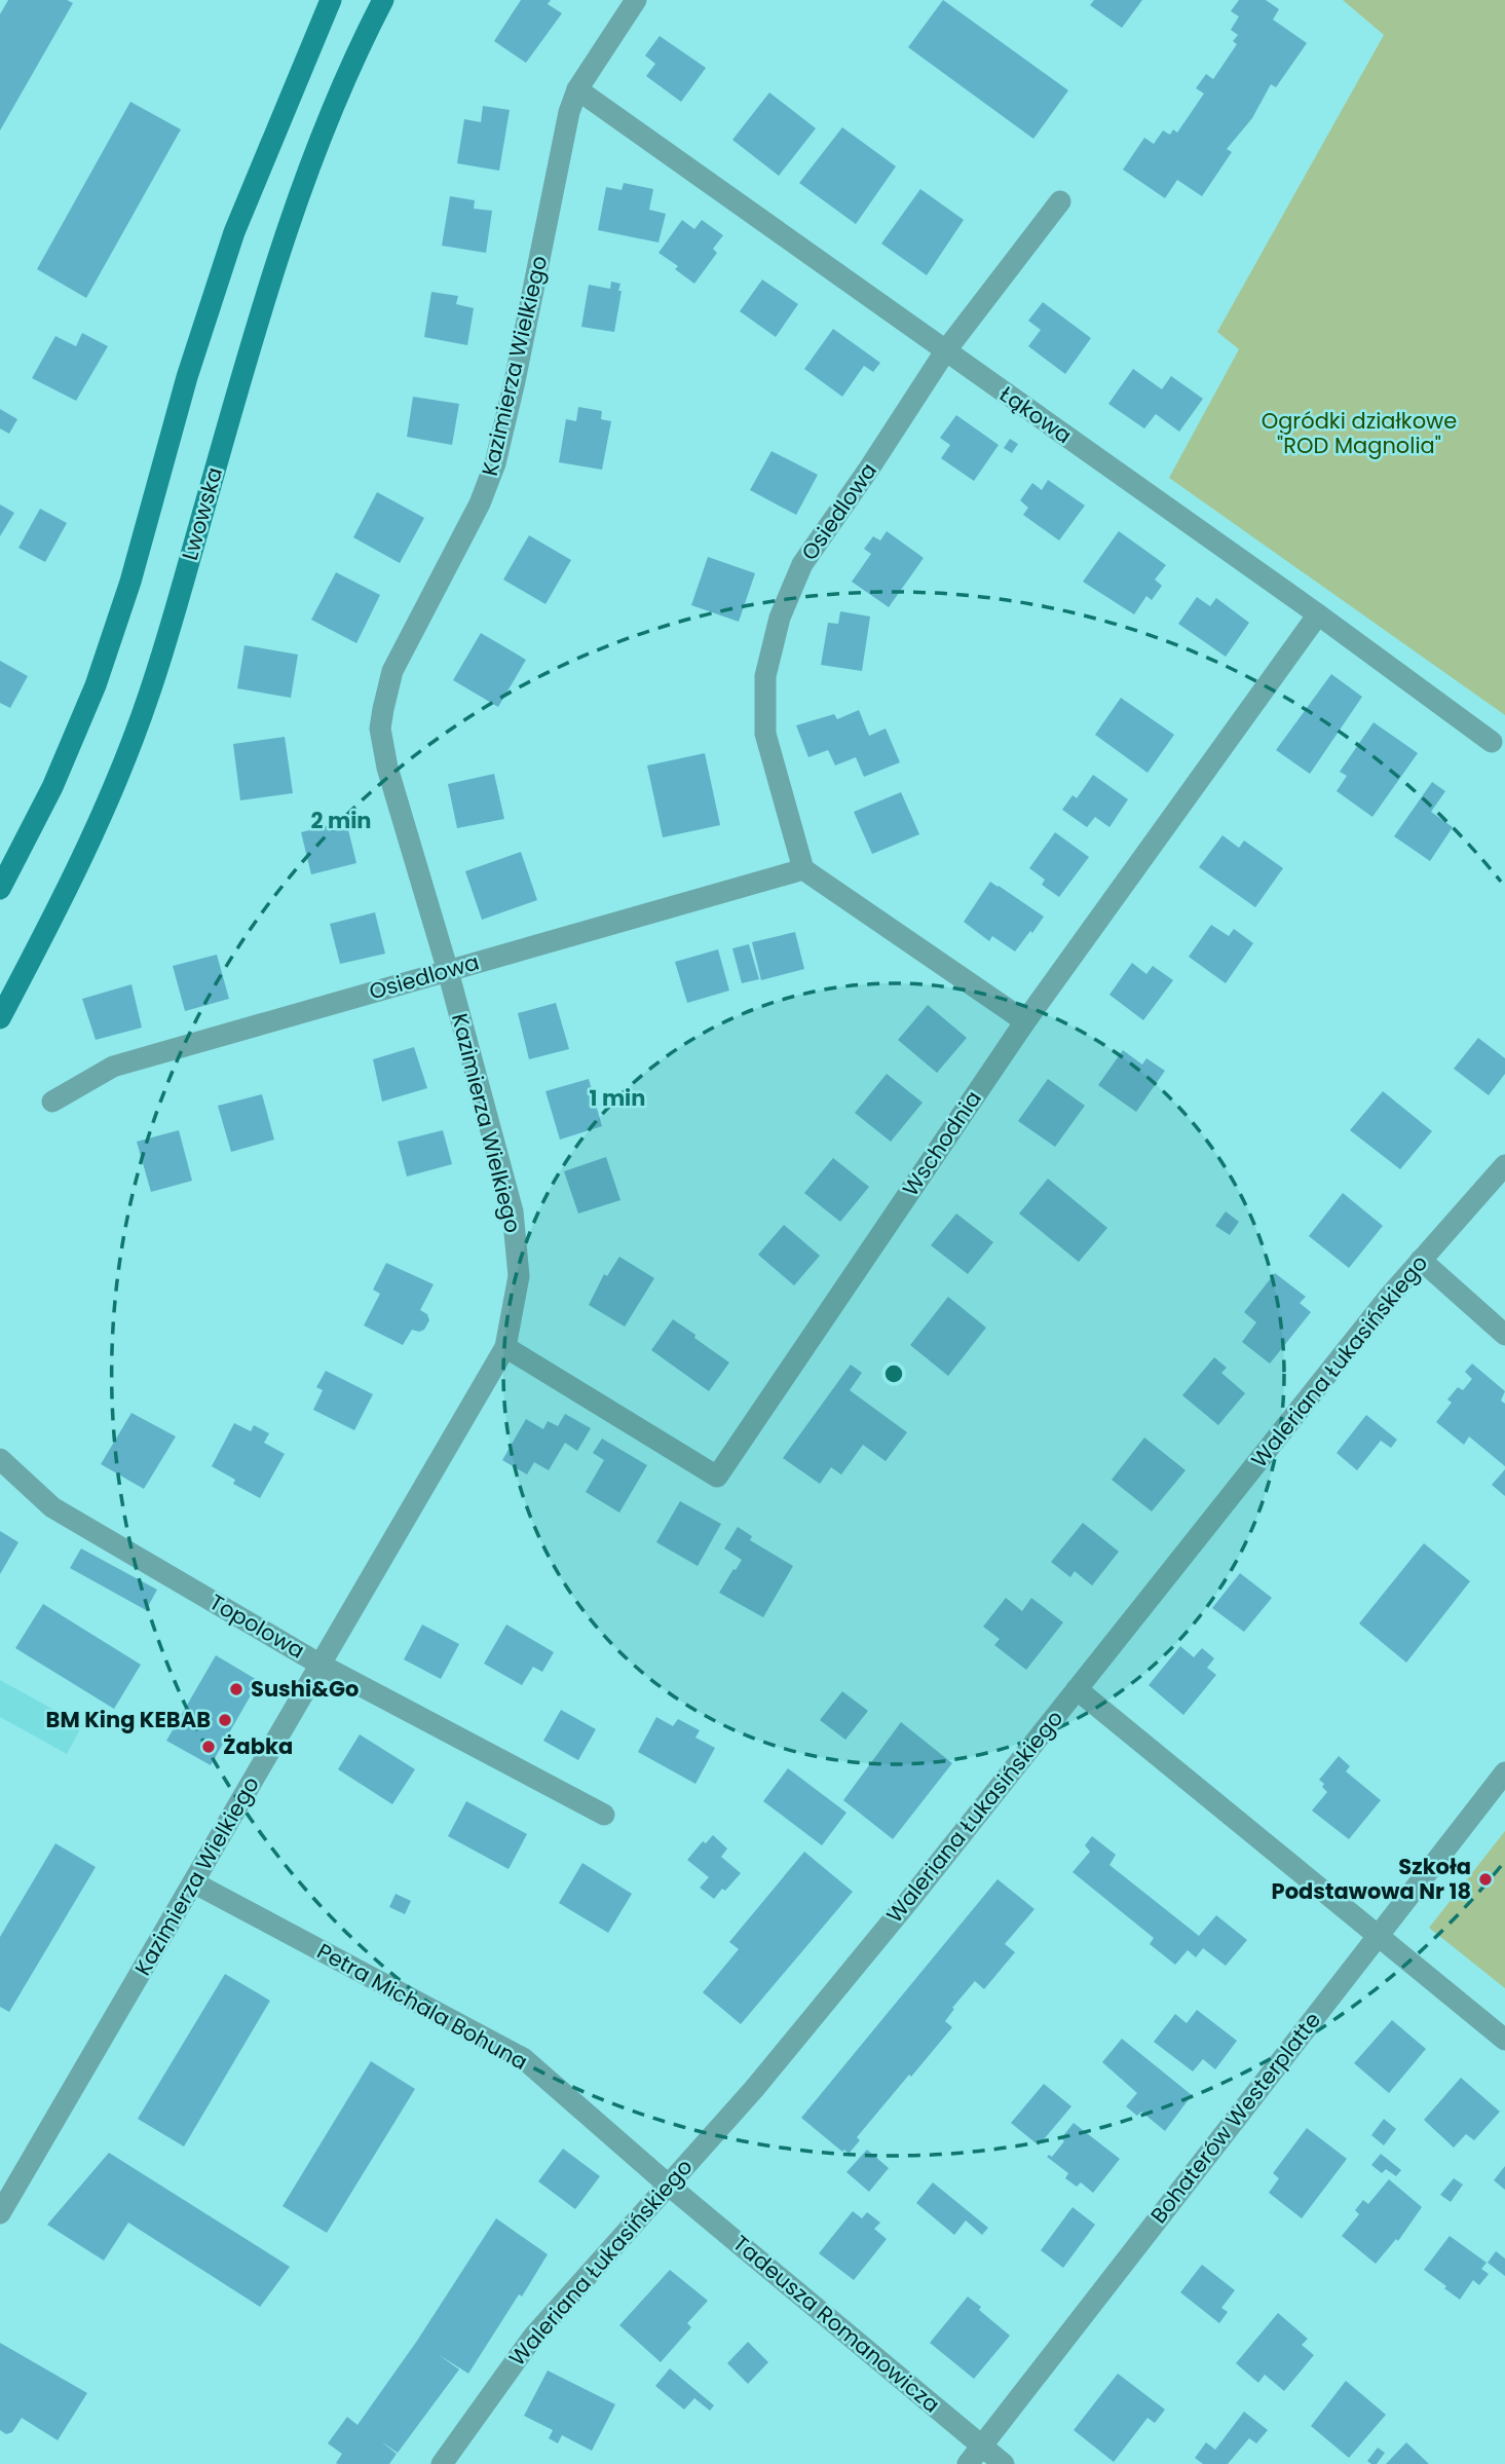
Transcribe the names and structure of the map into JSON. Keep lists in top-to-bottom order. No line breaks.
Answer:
{"streets":{"main road":["Lwowska"],"street":["Kazimierza Wielkiego","Łąkowa","Osiedlowa","Wschodnia","Waleriana Łukasińskiego","Topolowa","Petra Michala Bohuna","Bohaterów Westerplatte","Tadeusza Romanowicza"]},"crossings":[["Kazimierza Wielkiego","Łąkowa"],["Kazimierza Wielkiego","Osiedlowa"],["Kazimierza Wielkiego","Wschodnia"],["Kazimierza Wielkiego","Topolowa"],["Kazimierza Wielkiego","Petra Michala Bohuna"],["Łąkowa","Osiedlowa"],["Łąkowa","Wschodnia"],["Waleriana Łukasińskiego","Petra Michala Bohuna"],["Waleriana Łukasińskiego","Tadeusza Romanowicza"],["Petra Michala Bohuna","Tadeusza Romanowicza"],["Bohaterów Westerplatte","Tadeusza Romanowicza"]],"parks":["Ogródki działkowe \"ROD Magnolia\""],"places":["Sushi&Go","BM King KEBAB","Żabka","Szkoła Podstawowa Nr 18"],"rings":["2 min","1 min"]}
